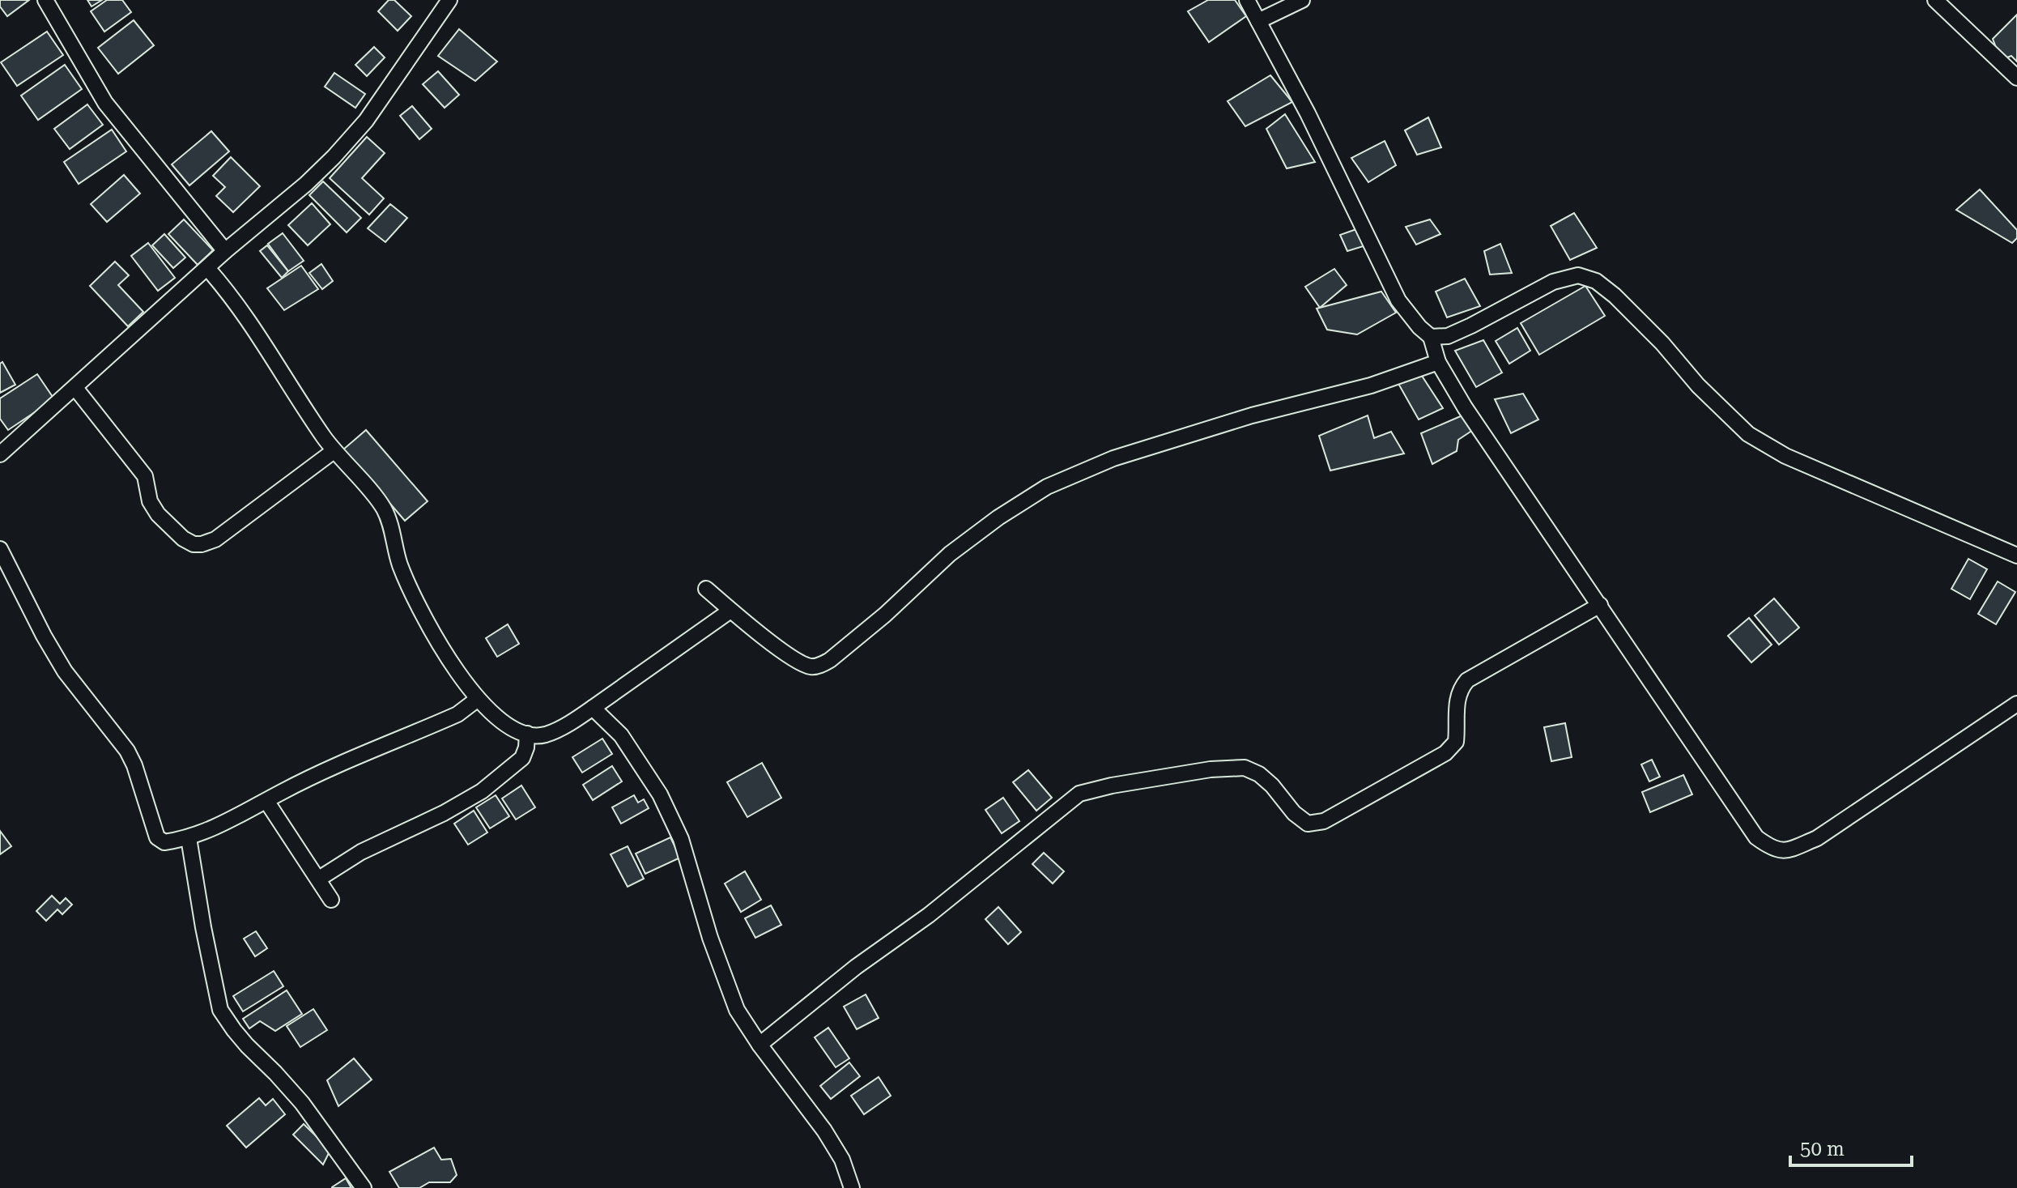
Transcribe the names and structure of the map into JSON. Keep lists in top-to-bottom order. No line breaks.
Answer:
{"scale_bar":"50 m"}
